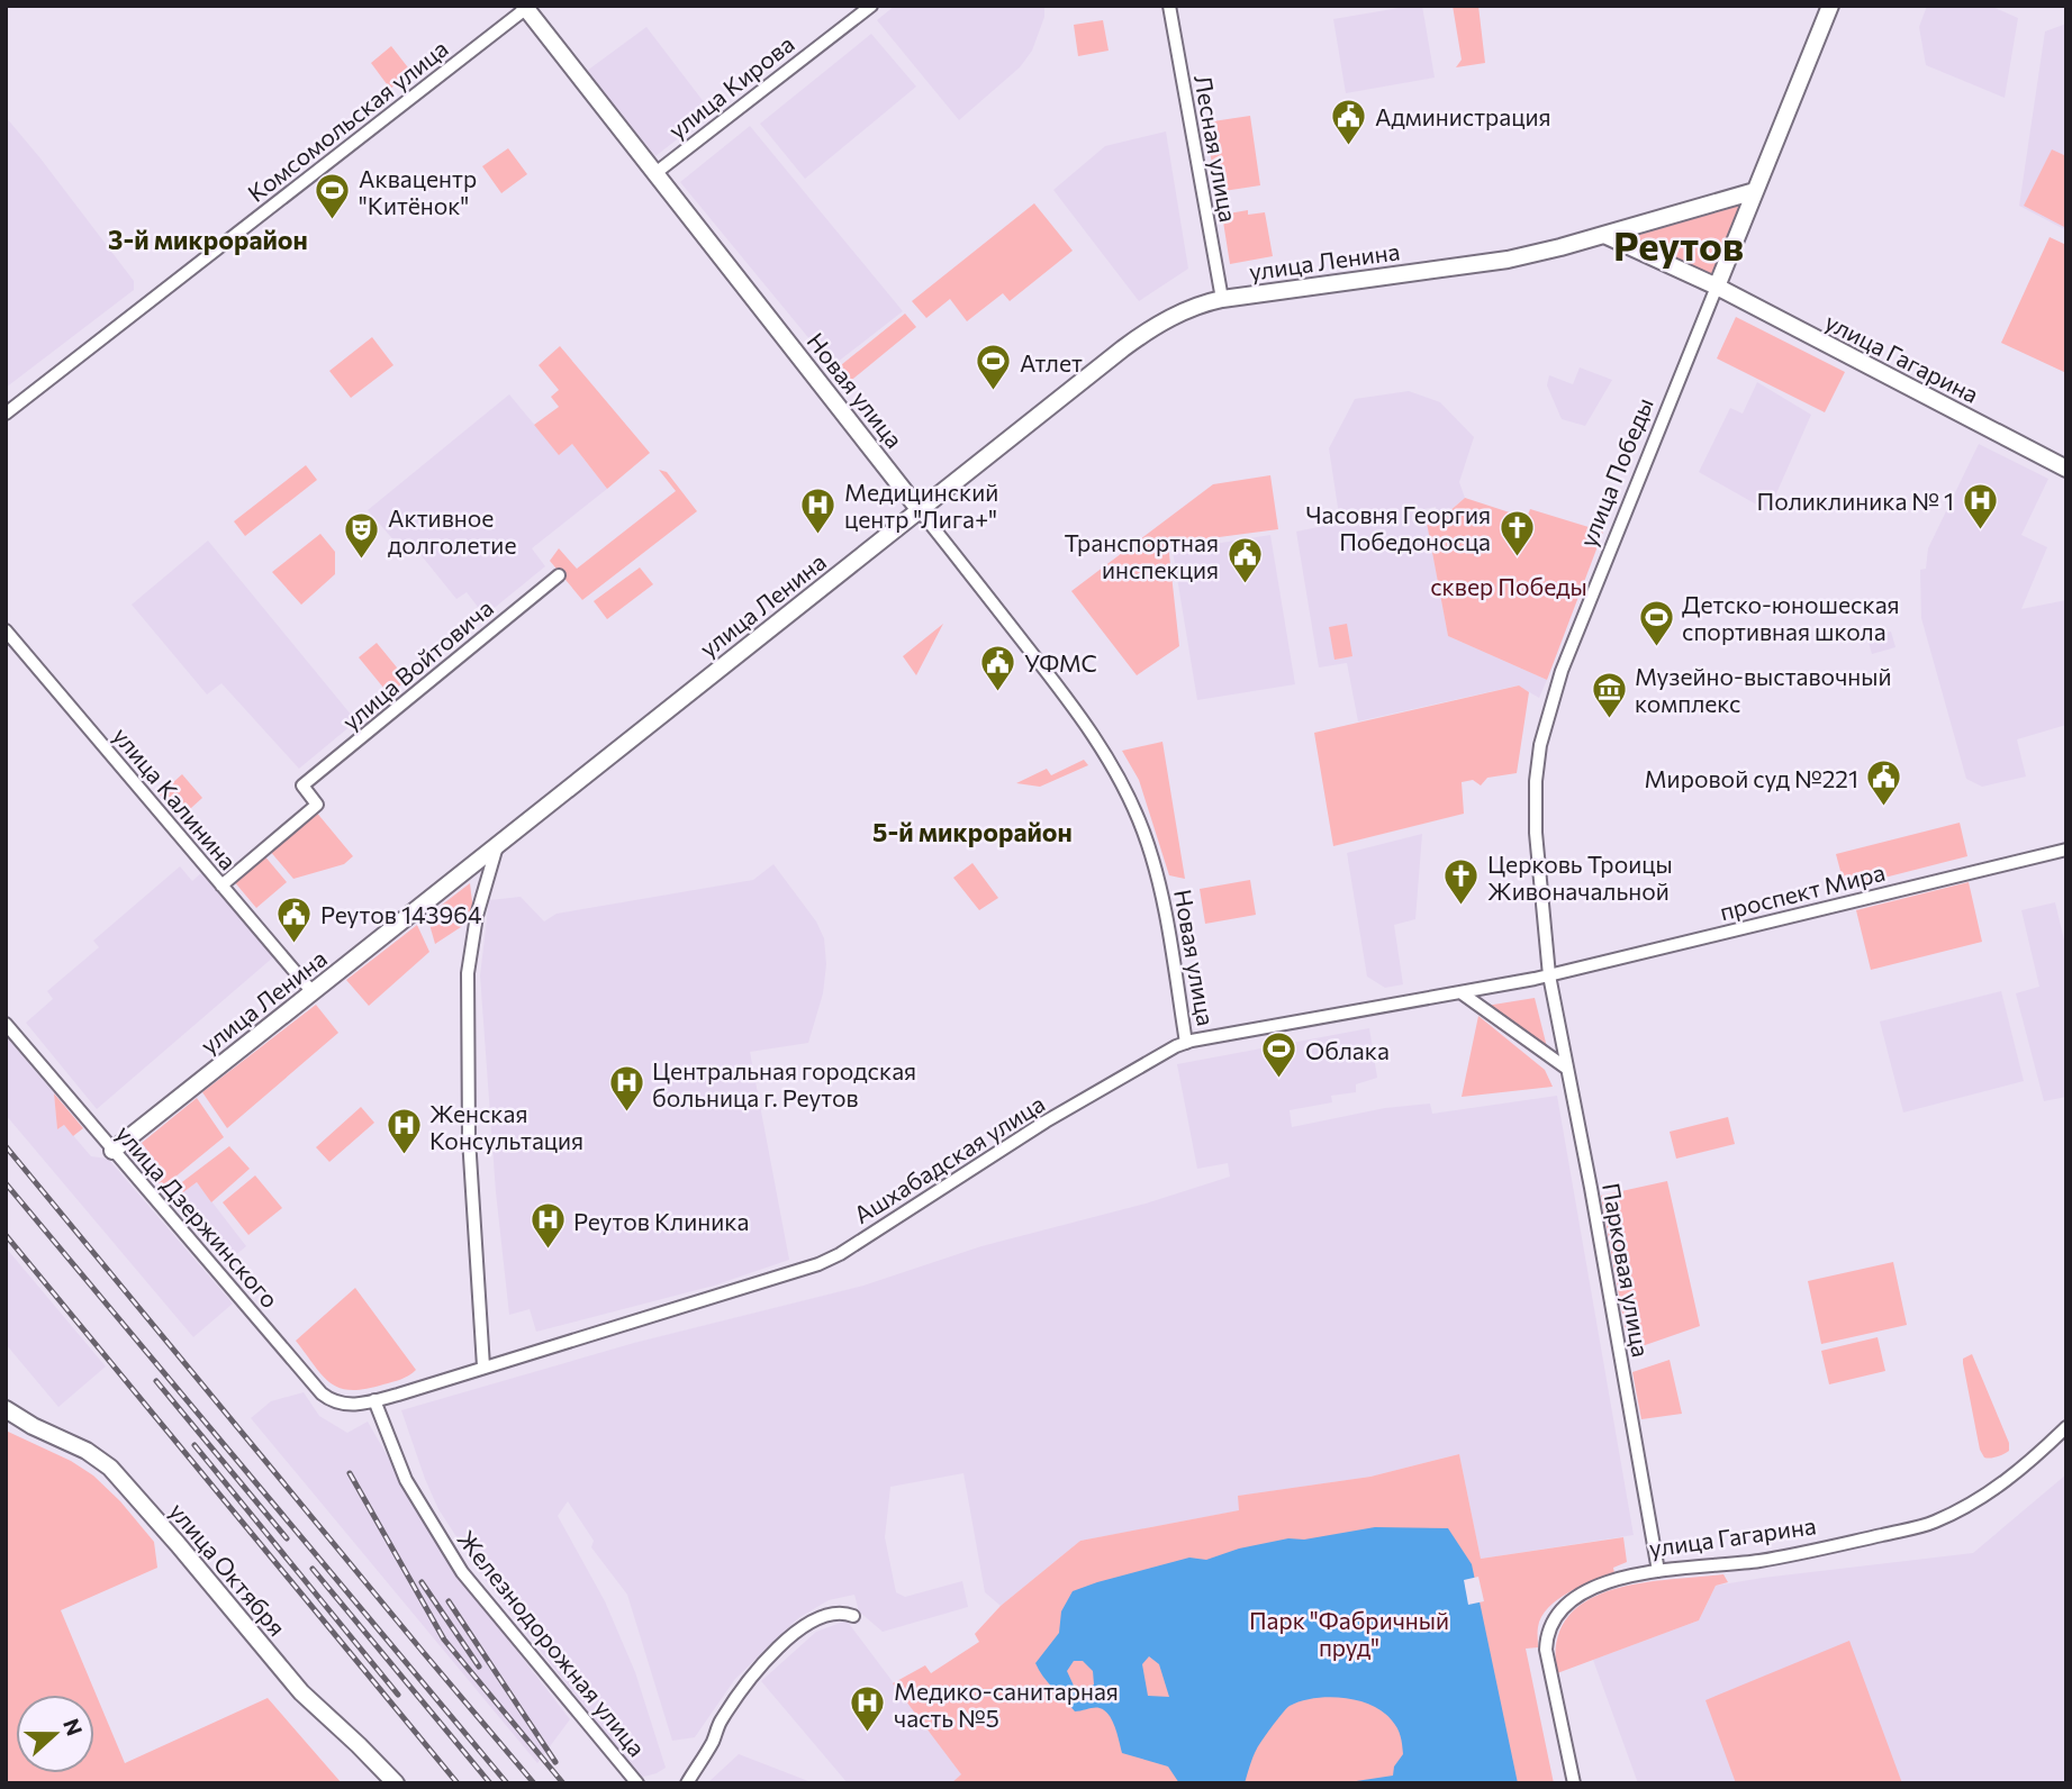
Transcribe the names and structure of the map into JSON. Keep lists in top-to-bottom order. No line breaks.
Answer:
{"streets":{"street":["улица Кирова","Комсомольская улица","Лесная улица","улица Ленина","улица Гагарина","Новая улица","улица Победы","улица Войтовича","улица Калинина","проспект Мира","Ашхабадская улица","улица Дзержинского","Парковая улица","улица Октября","Железнодорожная улица"]},"crossings":[["улица Кирова","Новая улица"],["Комсомольская улица","Новая улица"],["Лесная улица","улица Ленина"],["улица Ленина","Новая улица"],["улица Ленина","улица Победы"],["улица Ленина","улица Калинина"],["улица Ленина","улица Дзержинского"],["улица Гагарина","улица Победы"],["улица Гагарина","Парковая улица"],["Новая улица","Ашхабадская улица"],["улица Победы","проспект Мира"],["улица Победы","Ашхабадская улица"],["улица Победы","Парковая улица"],["улица Войтовича","улица Калинина"],["проспект Мира","Ашхабадская улица"],["проспект Мира","Парковая улица"],["Ашхабадская улица","улица Дзержинского"],["Ашхабадская улица","Парковая улица"],["Ашхабадская улица","Железнодорожная улица"],["улица Дзержинского","Железнодорожная улица"]],"districts":["3-й микрорайон","Реутов","5-й микрорайон"],"parks":["сквер Победы","Парк \"Фабричный пруд\""],"places":{"public building":["Администрация","Транспортная инспекция","УФМС","Мировой суд №221","Реутов 143964"],"sports":["Аквацентр \"Китёнок\"","Атлет","Детско-юношеская спортивная школа","Облака"],"hospital":["Поликлиника № 1","Медицинский центр \"Лига+\"","Центральная городская больница г. Реутов","Женская Консультация","Реутов Клиника","Медико-санитарная часть №5"],"church":["Часовня Георгия Победоносца","Церковь Троицы Живоначальной"],"theatre":["Активное долголетие"],"museum":["Музейно-выставочный комплекс"]},"north":"right"}
